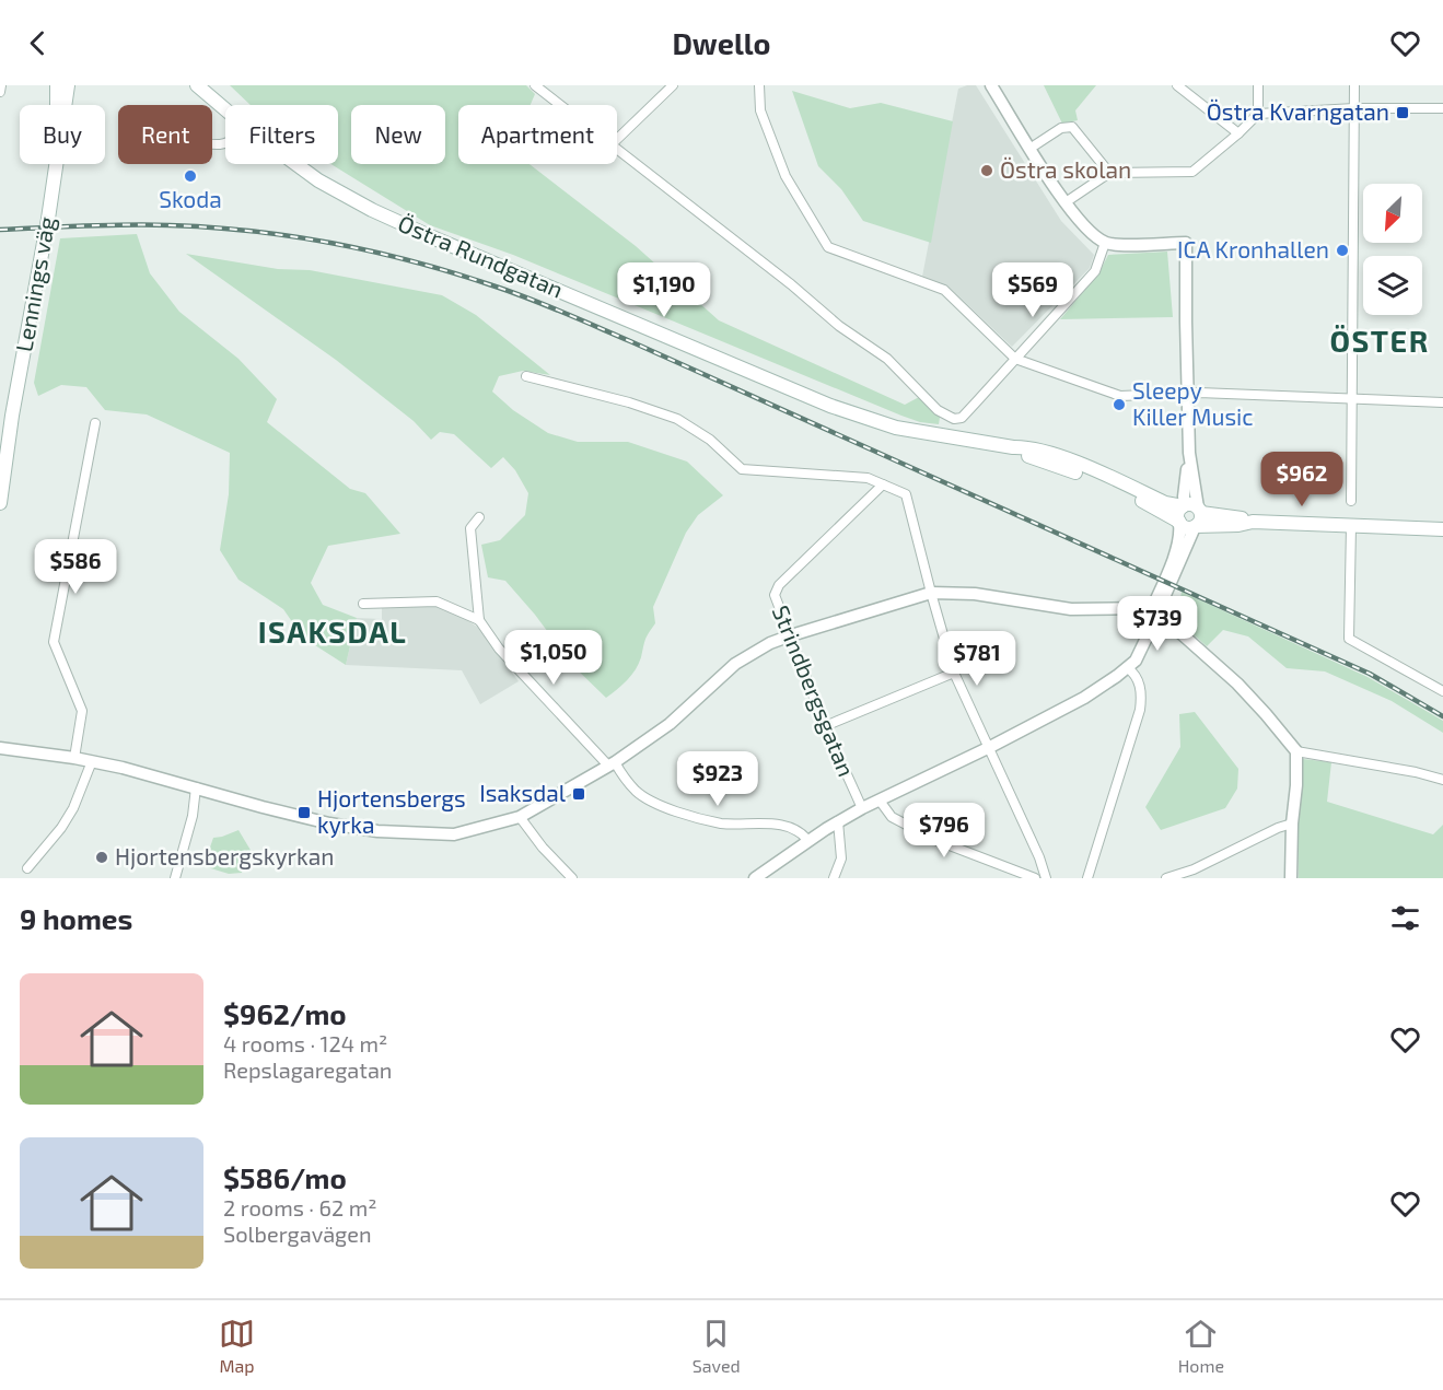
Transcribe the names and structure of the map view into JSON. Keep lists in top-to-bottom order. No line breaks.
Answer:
{"streets":{"main road":["Östra Rundgatan","Lennings väg"],"street":["Strindbergsgatan"]},"districts":["ÖSTER","ISAKSDAL"],"places":{"transit":["Östra Kvarngatan","Isaksdal","Hjortensbergs kyrka"],"other":["Östra skolan","Skoda","ICA Kronhallen","Sleepy Killer Music","Hjortensbergskyrkan"]},"north":"bottom left","page":{"header":"Dwello","chip":["Buy","Rent","Filters","New","Apartment"],"price":["$1,190","$569","$962","$586","$739","$1,050","$781","$923","$796"],"heading":"9 homes","list":[{"name":"$962/mo","note":"4 rooms · 124 m² · Repslagaregatan"},{"name":"$586/mo","note":"2 rooms · 62 m² · Solbergavägen"}],"tabs":["Map","Saved","Home"]}}
